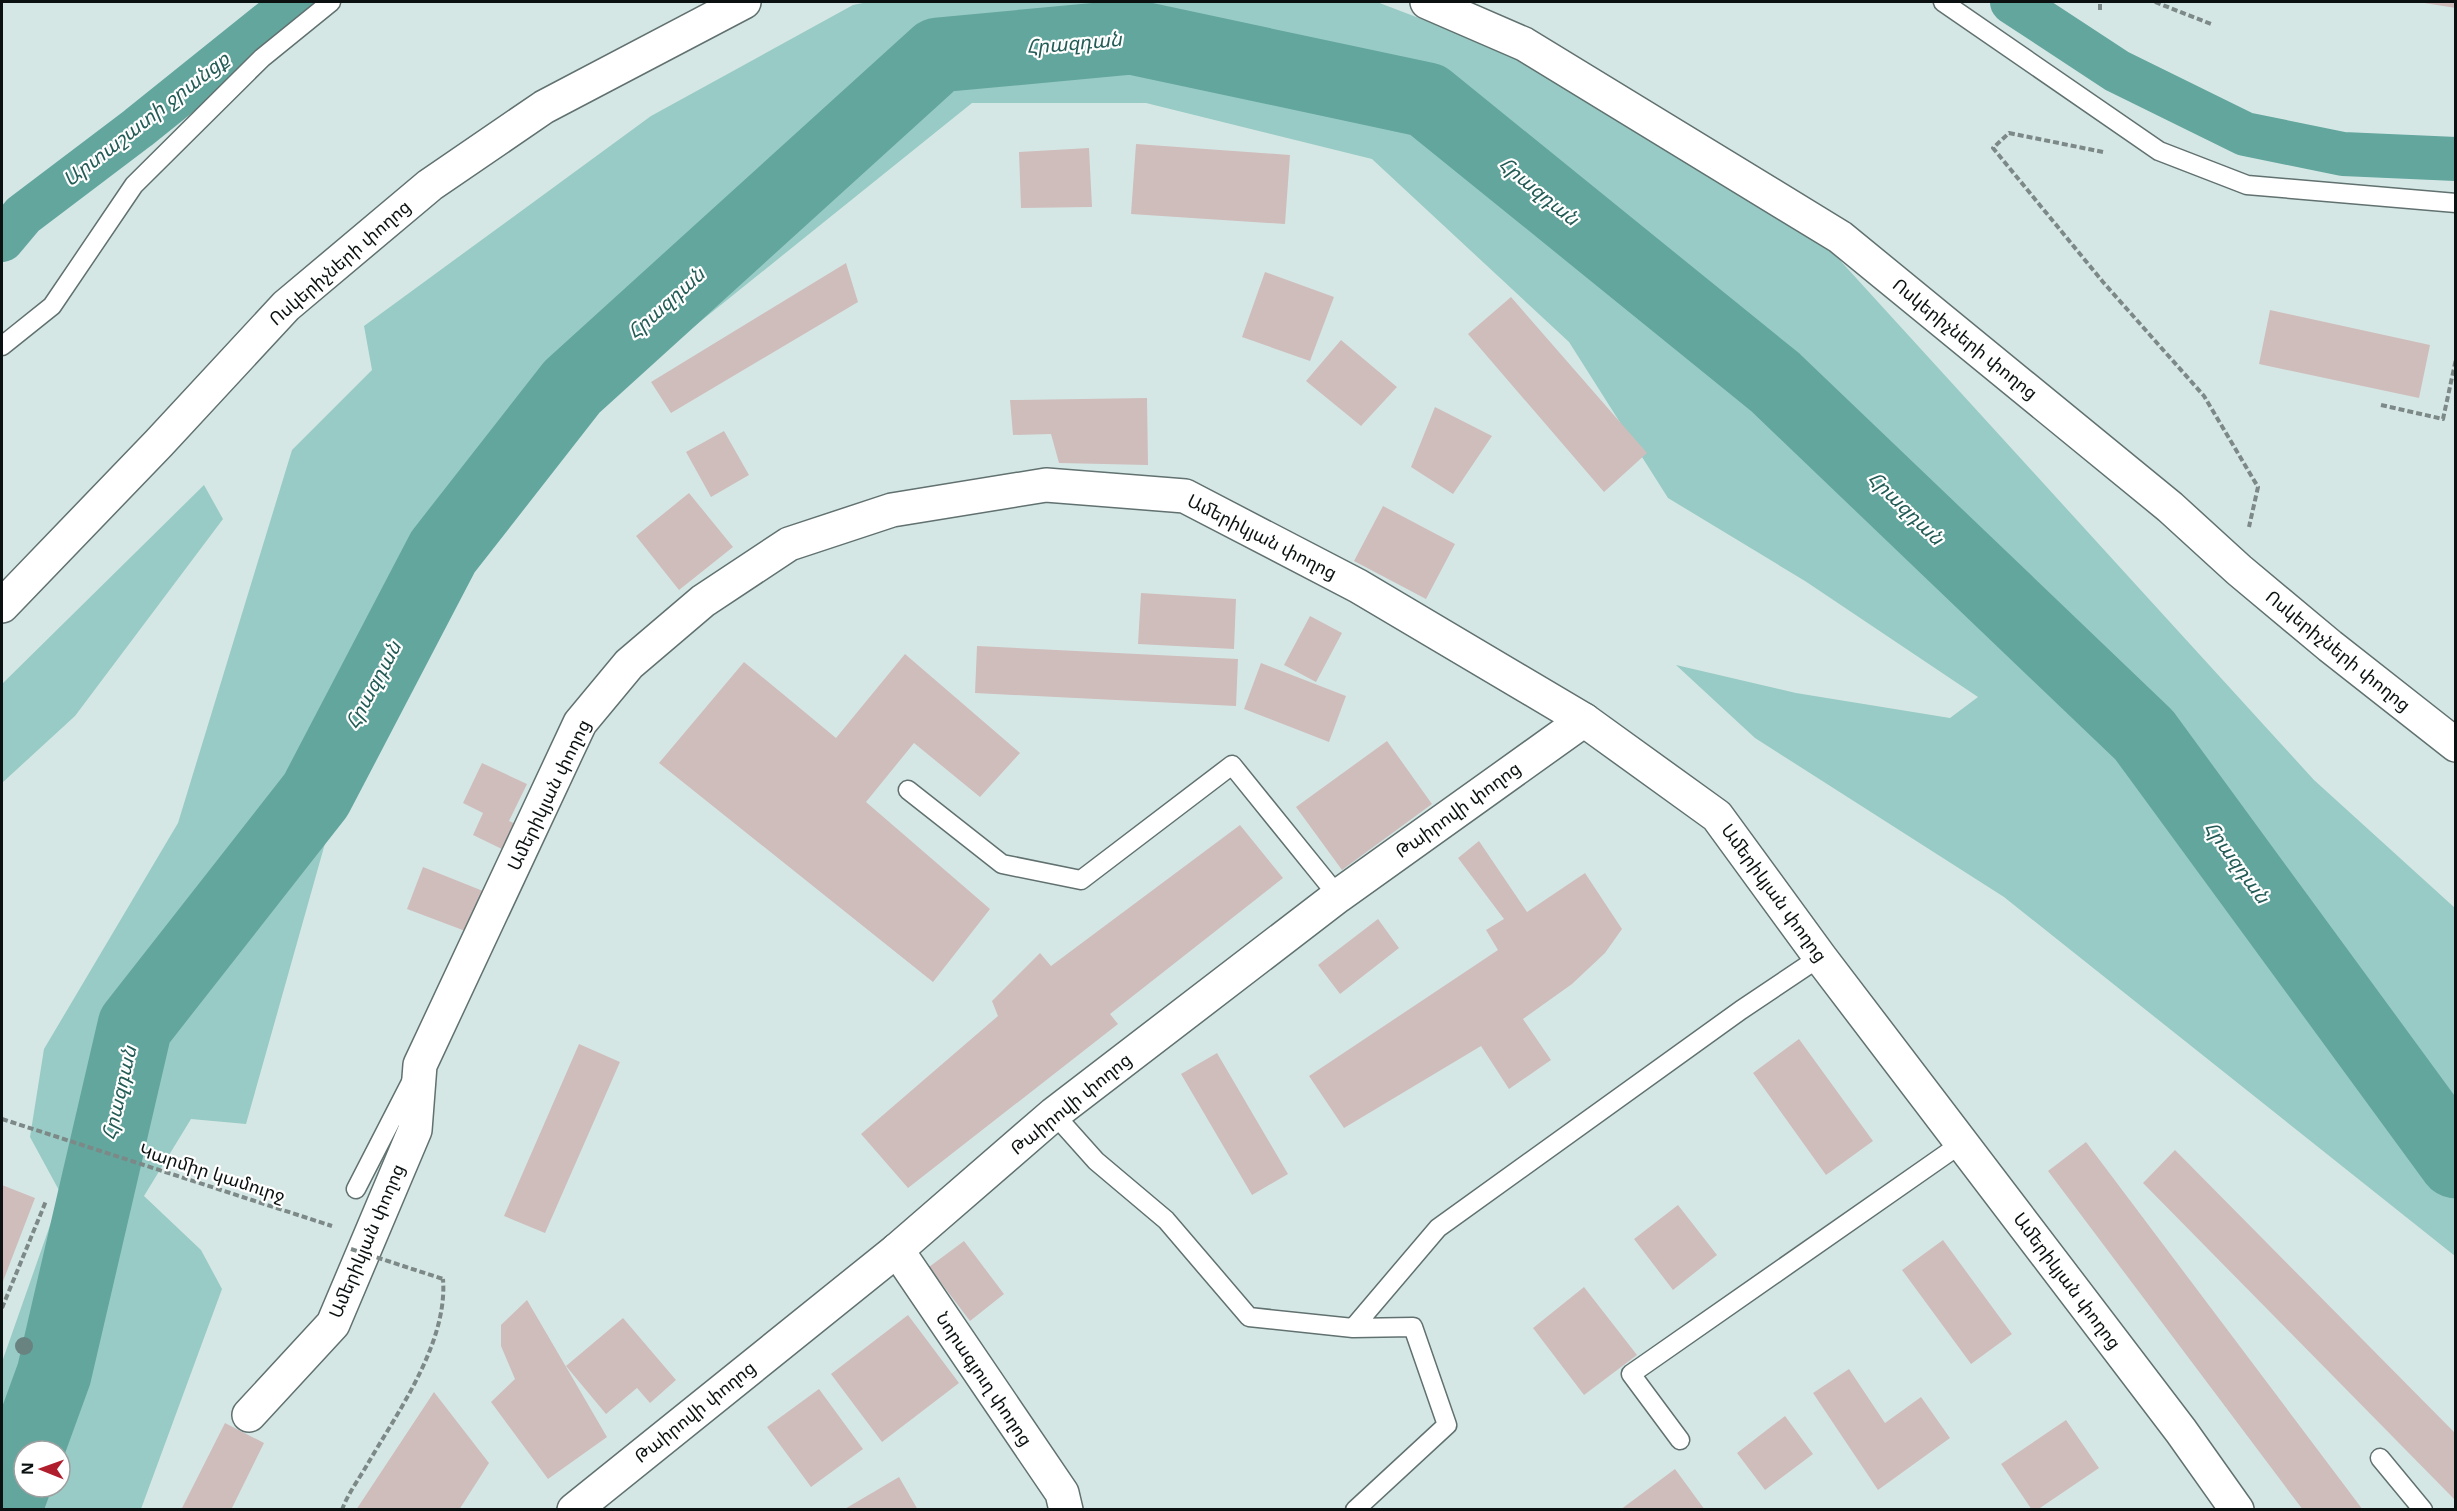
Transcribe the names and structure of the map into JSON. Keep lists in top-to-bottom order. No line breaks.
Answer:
{"streets":{"street":["Ոսկերիչների փողոց","Ամերիկյան փողոց","Թաիրովի փողոց","Նորագյուղ փողոց"],"path":["Կարմիր կամուրջ"]},"crossings":[["Ամերիկյան փողոց","Թաիրովի փողոց"],["Թաիրովի փողոց","Նորագյուղ փողոց"]],"water":["Հրազդան","Արտաշատի ջրանցք"],"north":"left"}
